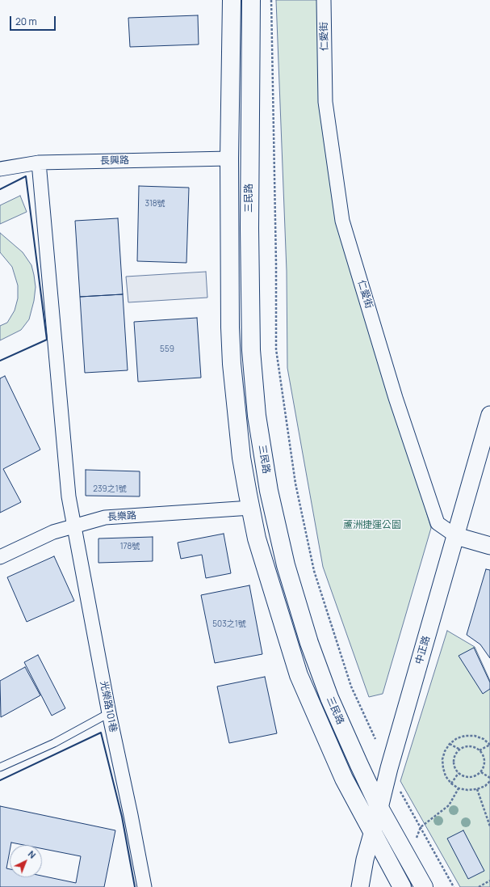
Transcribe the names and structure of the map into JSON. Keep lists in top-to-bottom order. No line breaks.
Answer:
{"streets":{"main road":["三民路"],"street":["仁愛街","長興路","長樂路","中正路","光榮路101巷"]},"crossings":[["仁愛街","中正路"],["長興路","三民路"],["長興路","光榮路101巷"],["三民路","長樂路"],["三民路","中正路"],["長樂路","光榮路101巷"]],"parks":["蘆洲捷運公園"],"house_numbers":["318號","559","239之1號","178號","503之1號"],"scale_bar":"20 m","north":"top right"}
